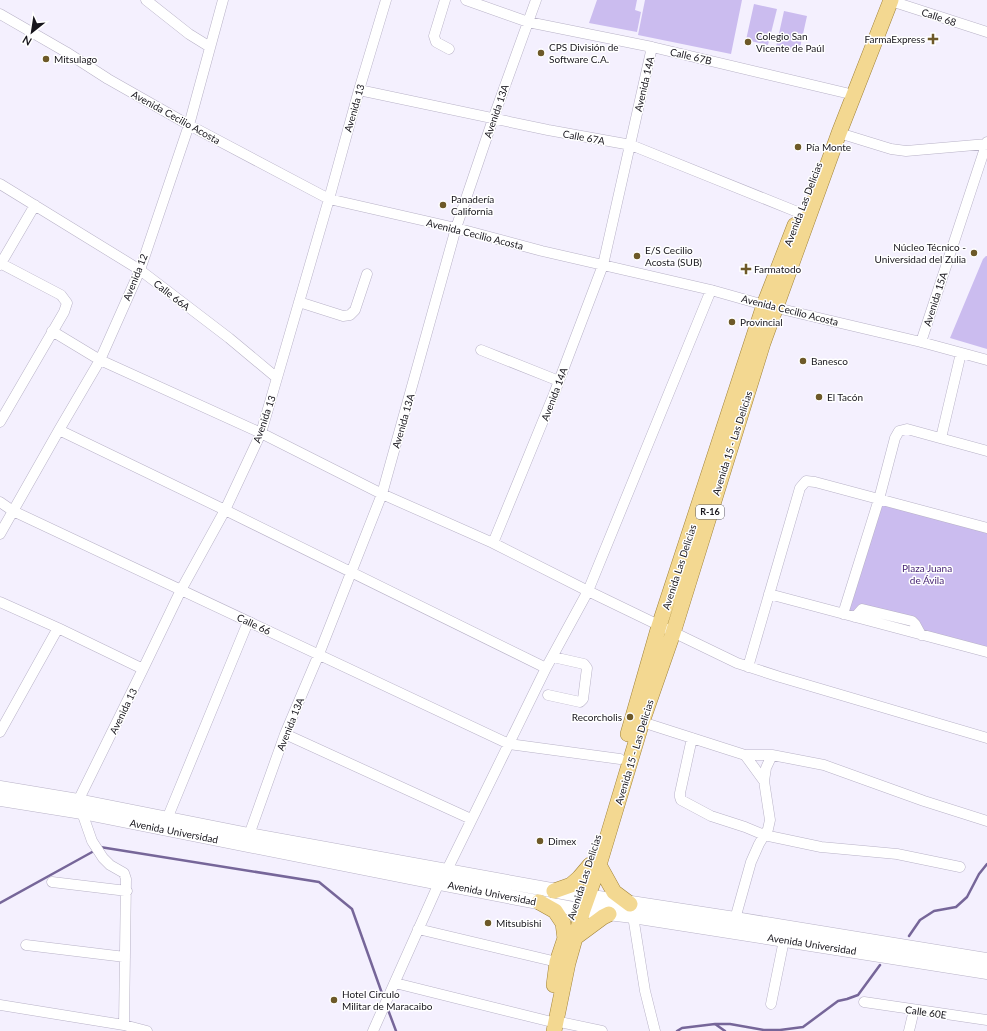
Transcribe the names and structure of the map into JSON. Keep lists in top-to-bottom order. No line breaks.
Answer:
{"streets":{"main road":["Avenida Las Delicias","Avenida 15 - Las Delicias","R-16"],"street":["Calle 68","Calle 67B","Avenida 14A","Avenida 13","Avenida 13A","Avenida Cecilio Acosta","Calle 67A","Avenida 12","Calle 66A","Avenida 15A","Calle 66","Avenida Universidad","Calle 60E"]},"crossings":[["Calle 68","Avenida Las Delicias"],["Calle 68","R-16"],["Calle 67B","Avenida 14A"],["Calle 67B","Avenida 13A"],["Calle 67B","Avenida Las Delicias"],["Avenida 14A","Avenida Cecilio Acosta"],["Avenida 14A","Calle 67A"],["Avenida 13","Avenida Cecilio Acosta"],["Avenida 13","Calle 67A"],["Avenida 13","Calle 66A"],["Avenida 13","Calle 66"],["Avenida 13","Avenida Universidad"],["Avenida 13A","Avenida Cecilio Acosta"],["Avenida 13A","Calle 67A"],["Avenida 13A","Calle 66"],["Avenida 13A","Avenida Universidad"],["Avenida Cecilio Acosta","Avenida Las Delicias"],["Avenida Cecilio Acosta","Avenida 12"],["Avenida Cecilio Acosta","Avenida 15A"],["Avenida Cecilio Acosta","R-16"],["Calle 67A","Avenida Las Delicias"],["Avenida Las Delicias","Avenida 15 - Las Delicias"],["Avenida Las Delicias","R-16"],["Avenida Las Delicias","Calle 66"],["Avenida Las Delicias","Avenida Universidad"],["Avenida 12","Calle 66A"],["Avenida 12","Calle 66"]],"parks":["Plaza Juana de Ávila"],"places":{"health":["FarmaExpress","Farmatodo"],"other":["Colegio San Vicente de Paúl","CPS División de Software C.A.","Mitsulago","Pía Monte","Panadería California","Núcleo Técnico - Universidad del Zulia","E/S Cecilio Acosta (SUB)","Provincial","Banesco","El Tacón","Recorcholis","Dimex","Mitsubishi","Hotel Circulo Militar de Maracaibo"]},"north":"bottom left"}
